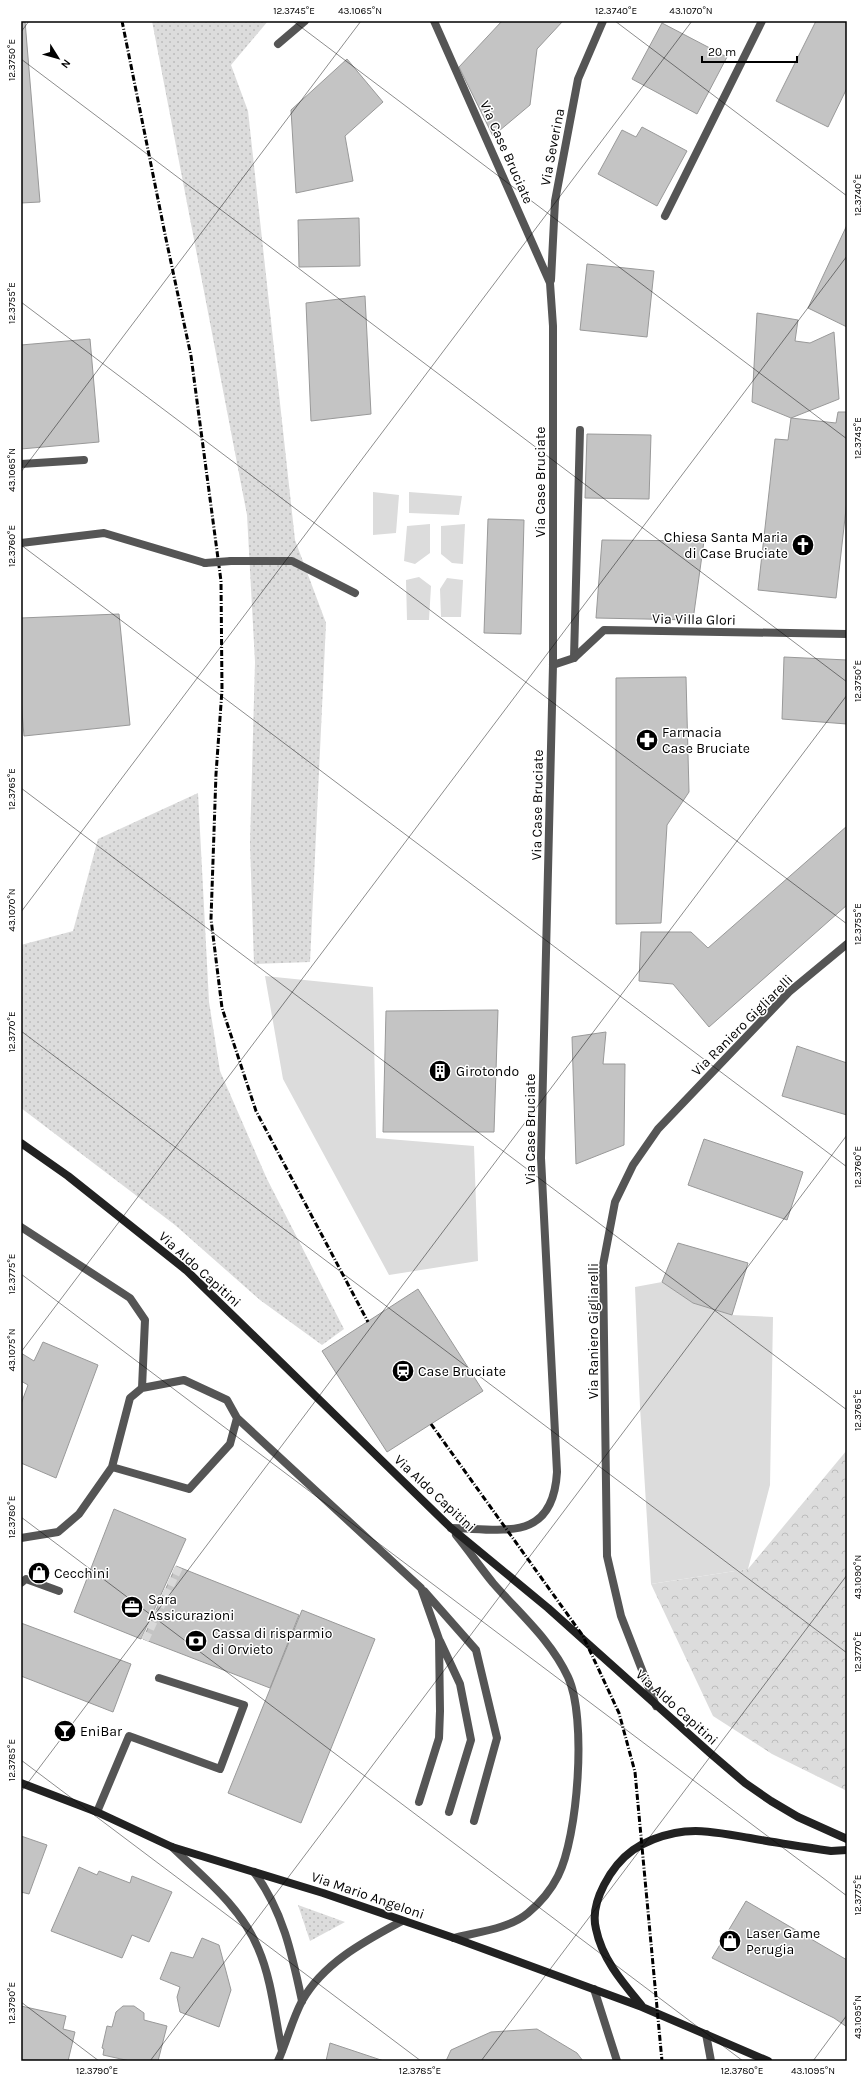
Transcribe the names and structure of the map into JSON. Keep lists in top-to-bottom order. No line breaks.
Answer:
{"streets":{"main road":["Via Aldo Capitini","Via Mario Angeloni"],"street":["Via Severina","Via Case Bruciate","Via Villa Glori","Via Raniero Gigliarelli"]},"crossings":[["Via Severina","Via Case Bruciate"],["Via Case Bruciate","Via Villa Glori"],["Via Case Bruciate","Via Aldo Capitini"],["Via Raniero Gigliarelli","Via Aldo Capitini"]],"places":{"church":["Chiesa Santa Maria di Case Bruciate"],"pharmacy":["Farmacia Case Bruciate"],"building":["Girotondo"],"station":["Case Bruciate"],"shop":["Cecchini","Laser Game Perugia"],"office":["Sara Assicurazioni"],"bank":["Cassa di risparmio di Orvieto"],"bar":["EniBar"]},"scale_bar":"20 m","north":"bottom right","coordinates":["12.3745°E","43.1065°N","12.3740°E","43.1070°N","12.3750°E","12.3755°E","12.3760°E","12.3765°E","12.3770°E","12.3775°E","43.1075°N","12.3780°E","43.1090°N","12.3785°E","12.3790°E","43.1095°N"]}
